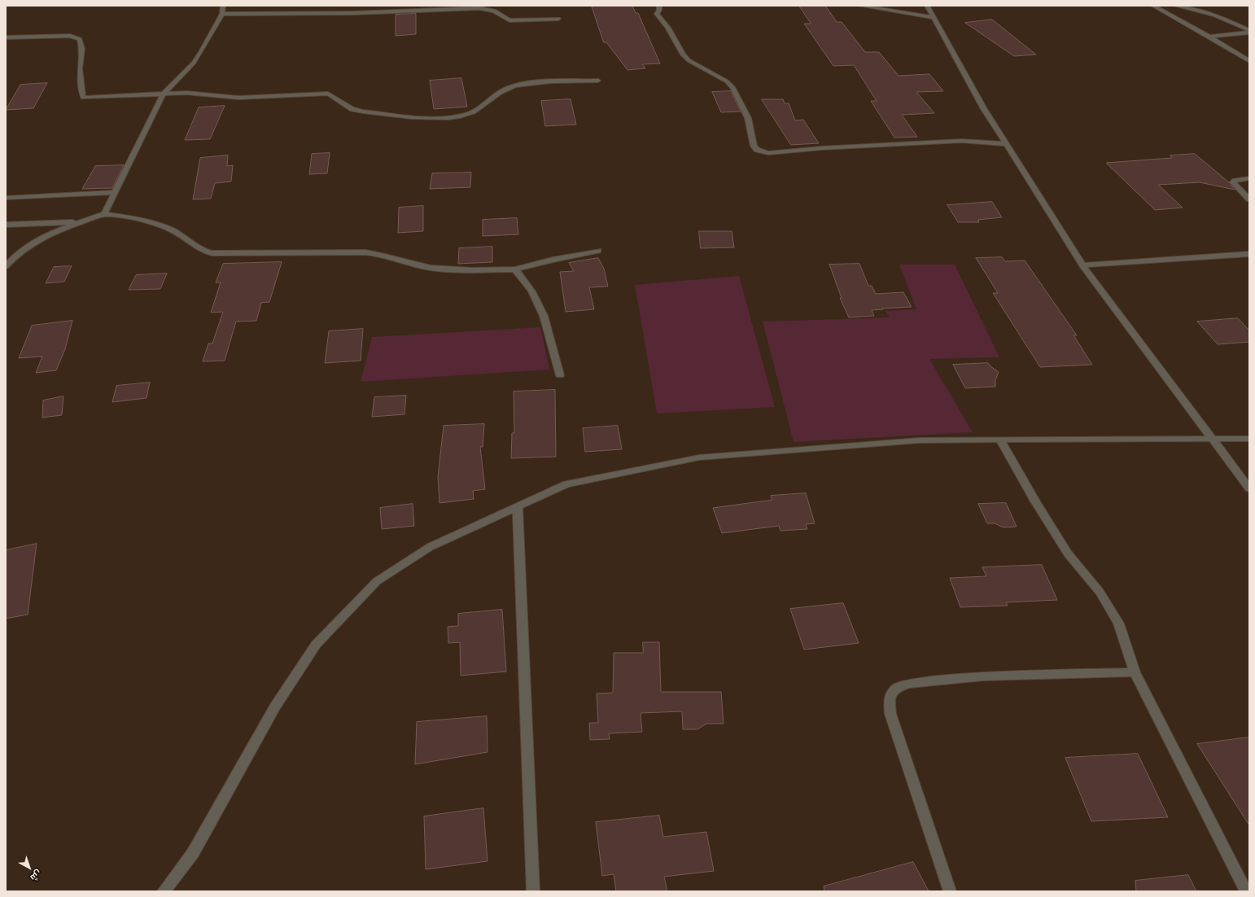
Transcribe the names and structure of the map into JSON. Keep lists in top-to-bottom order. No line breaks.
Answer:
{"north":"bottom right"}
